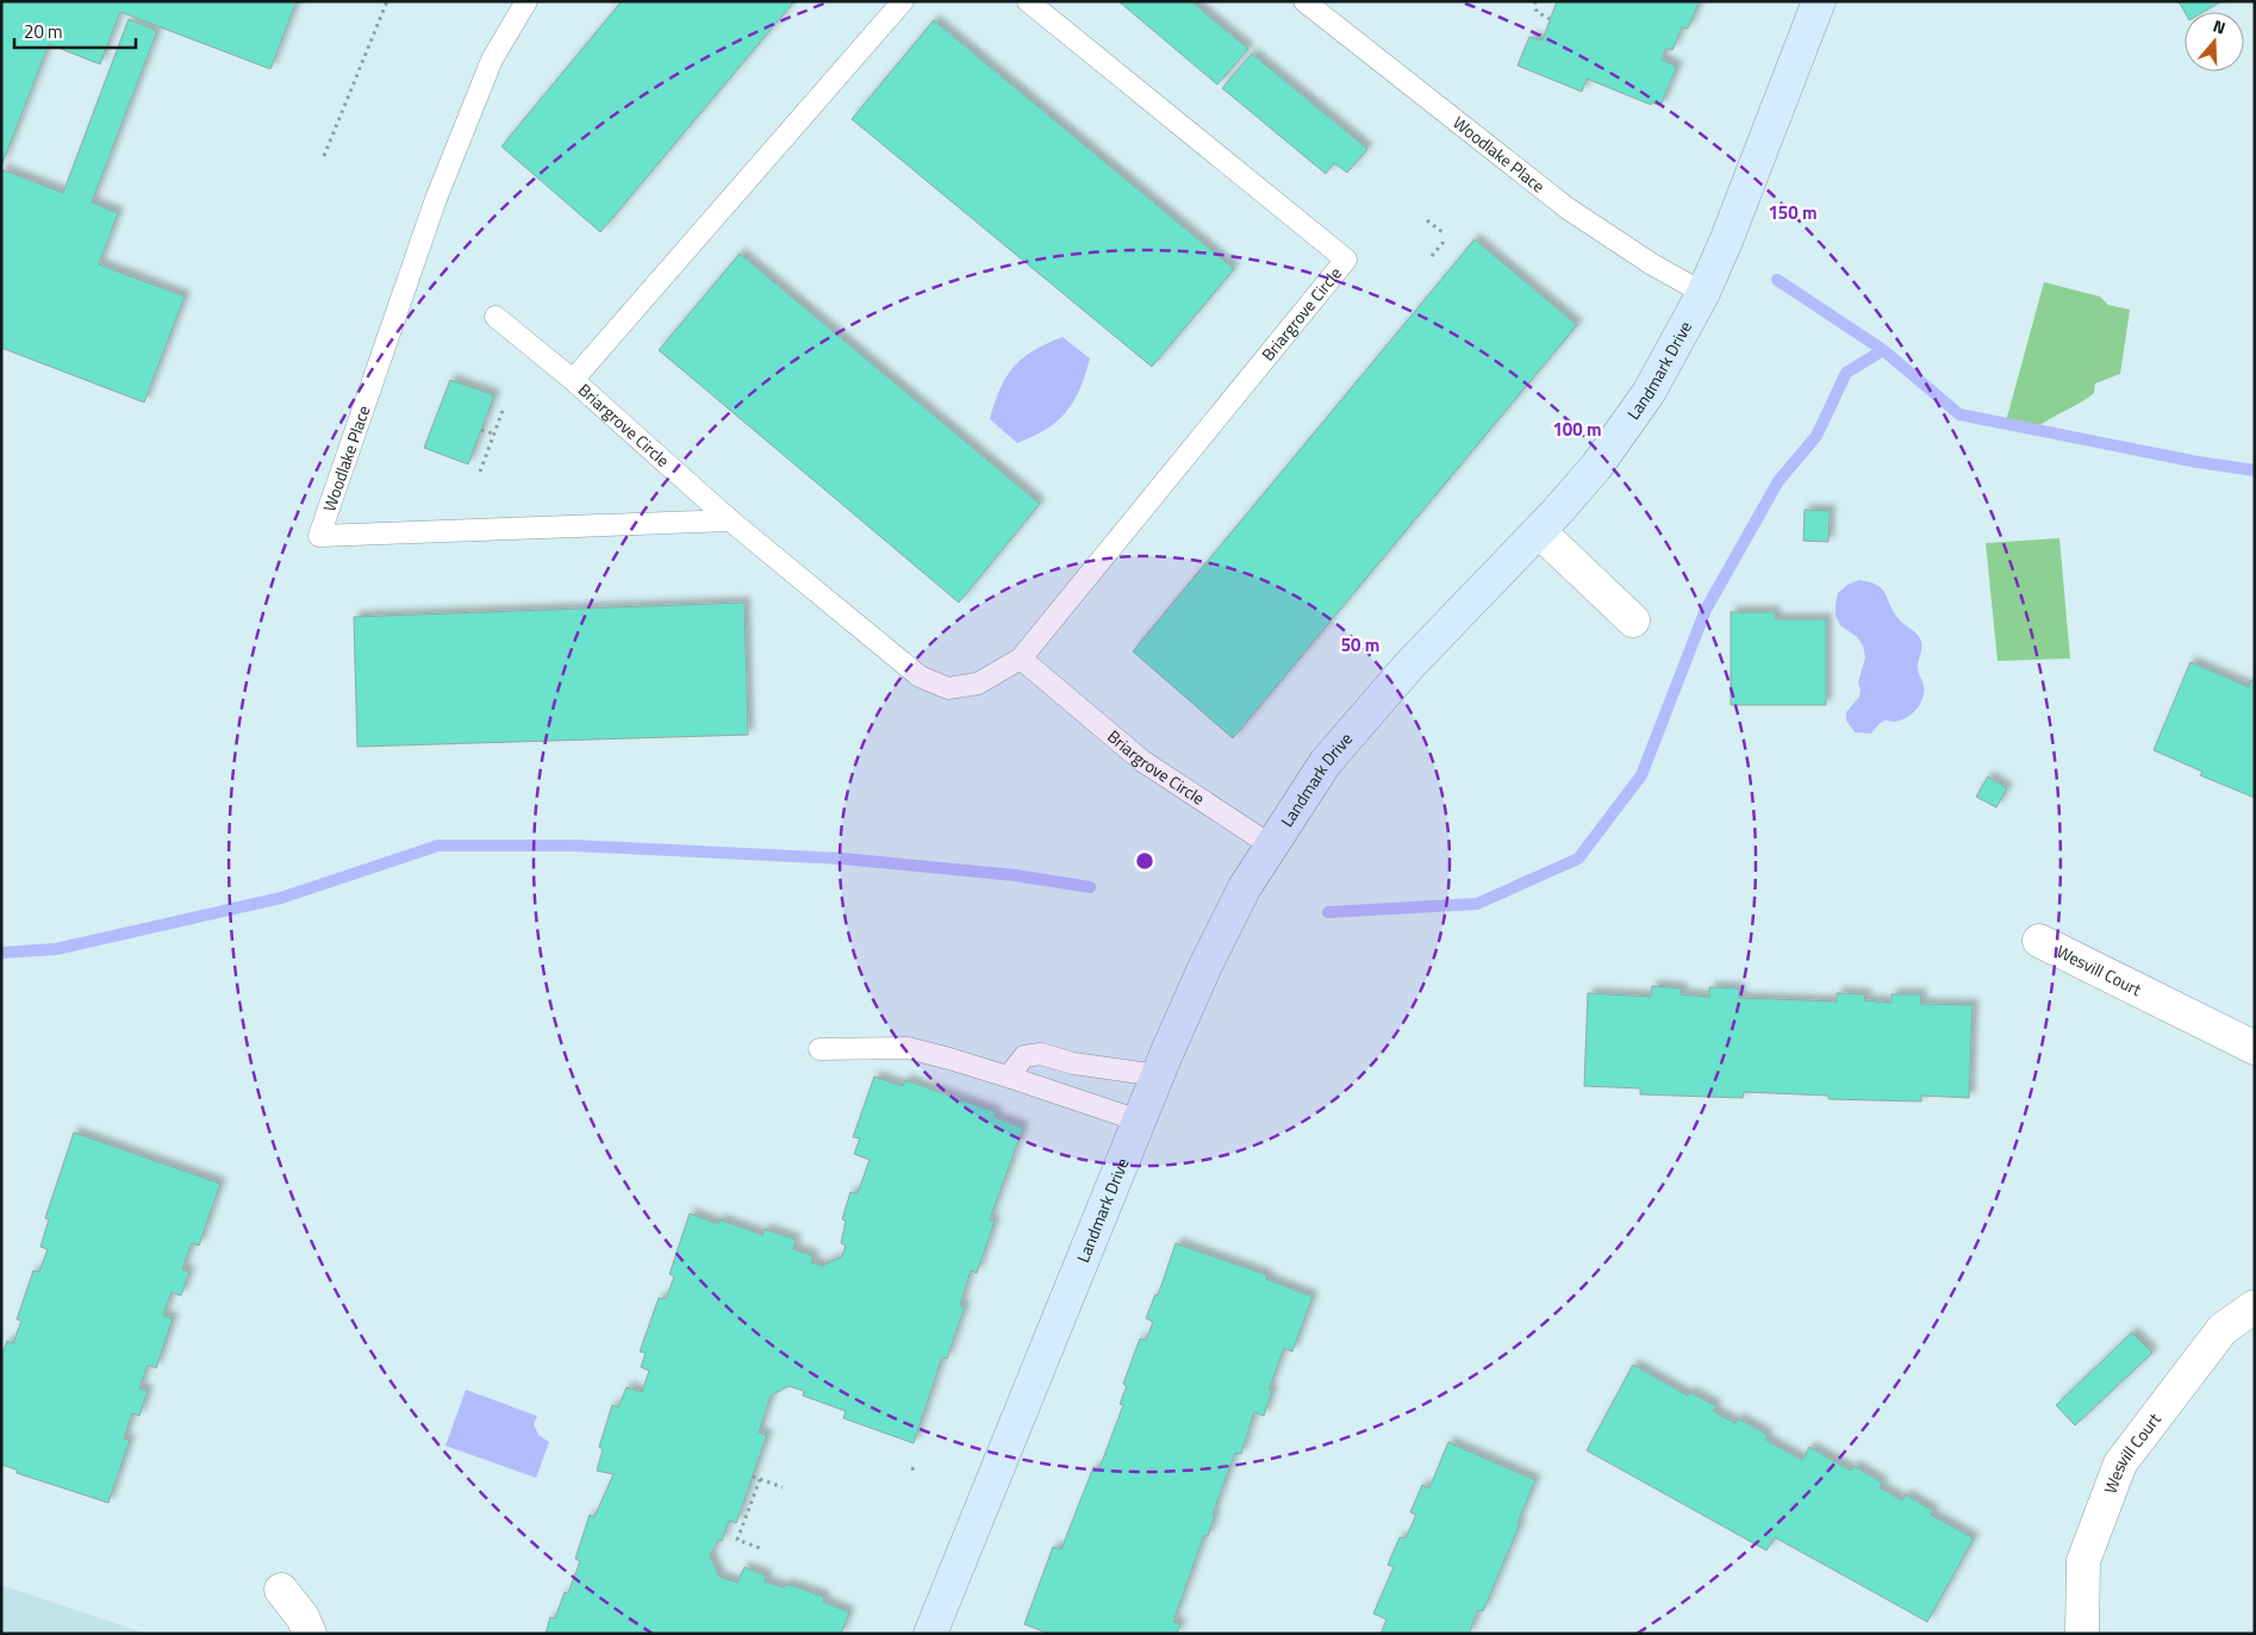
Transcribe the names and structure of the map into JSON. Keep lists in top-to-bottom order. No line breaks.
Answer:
{"streets":{"street":["Landmark Drive","Wesvill Court"],"lane":["Woodlake Place","Briargrove Circle"]},"crossings":[["Woodlake Place","Briargrove Circle"],["Woodlake Place","Landmark Drive"],["Briargrove Circle","Landmark Drive"]],"scale_bar":"20 m","north":"top","rings":["150 m","100 m","50 m"]}
